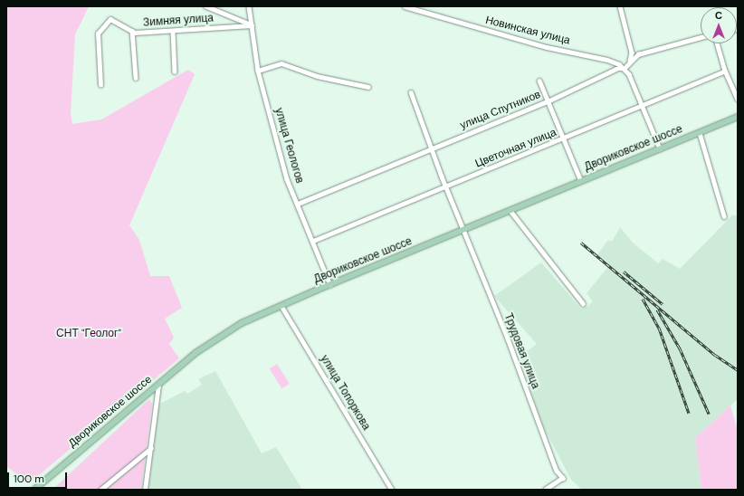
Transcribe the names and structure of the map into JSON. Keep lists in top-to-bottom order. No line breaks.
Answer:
{"streets":{"main road":["Двориковское шоссе"],"street":["Зимняя улица","Новинская улица","улица Спутников","улица Геологов","Цветочная улица","Трудовая улица","улица Топоркова"]},"crossings":[["Зимняя улица","улица Геологов"],["Новинская улица","улица Спутников"],["улица Спутников","улица Геологов"],["улица Спутников","Трудовая улица"],["улица Геологов","Цветочная улица"],["улица Геологов","Двориковское шоссе"],["Цветочная улица","Трудовая улица"],["Двориковское шоссе","Трудовая улица"],["Двориковское шоссе","улица Топоркова"]],"parks":["СНТ \"Геолог\""],"scale_bar":"100 m","north":"top"}
